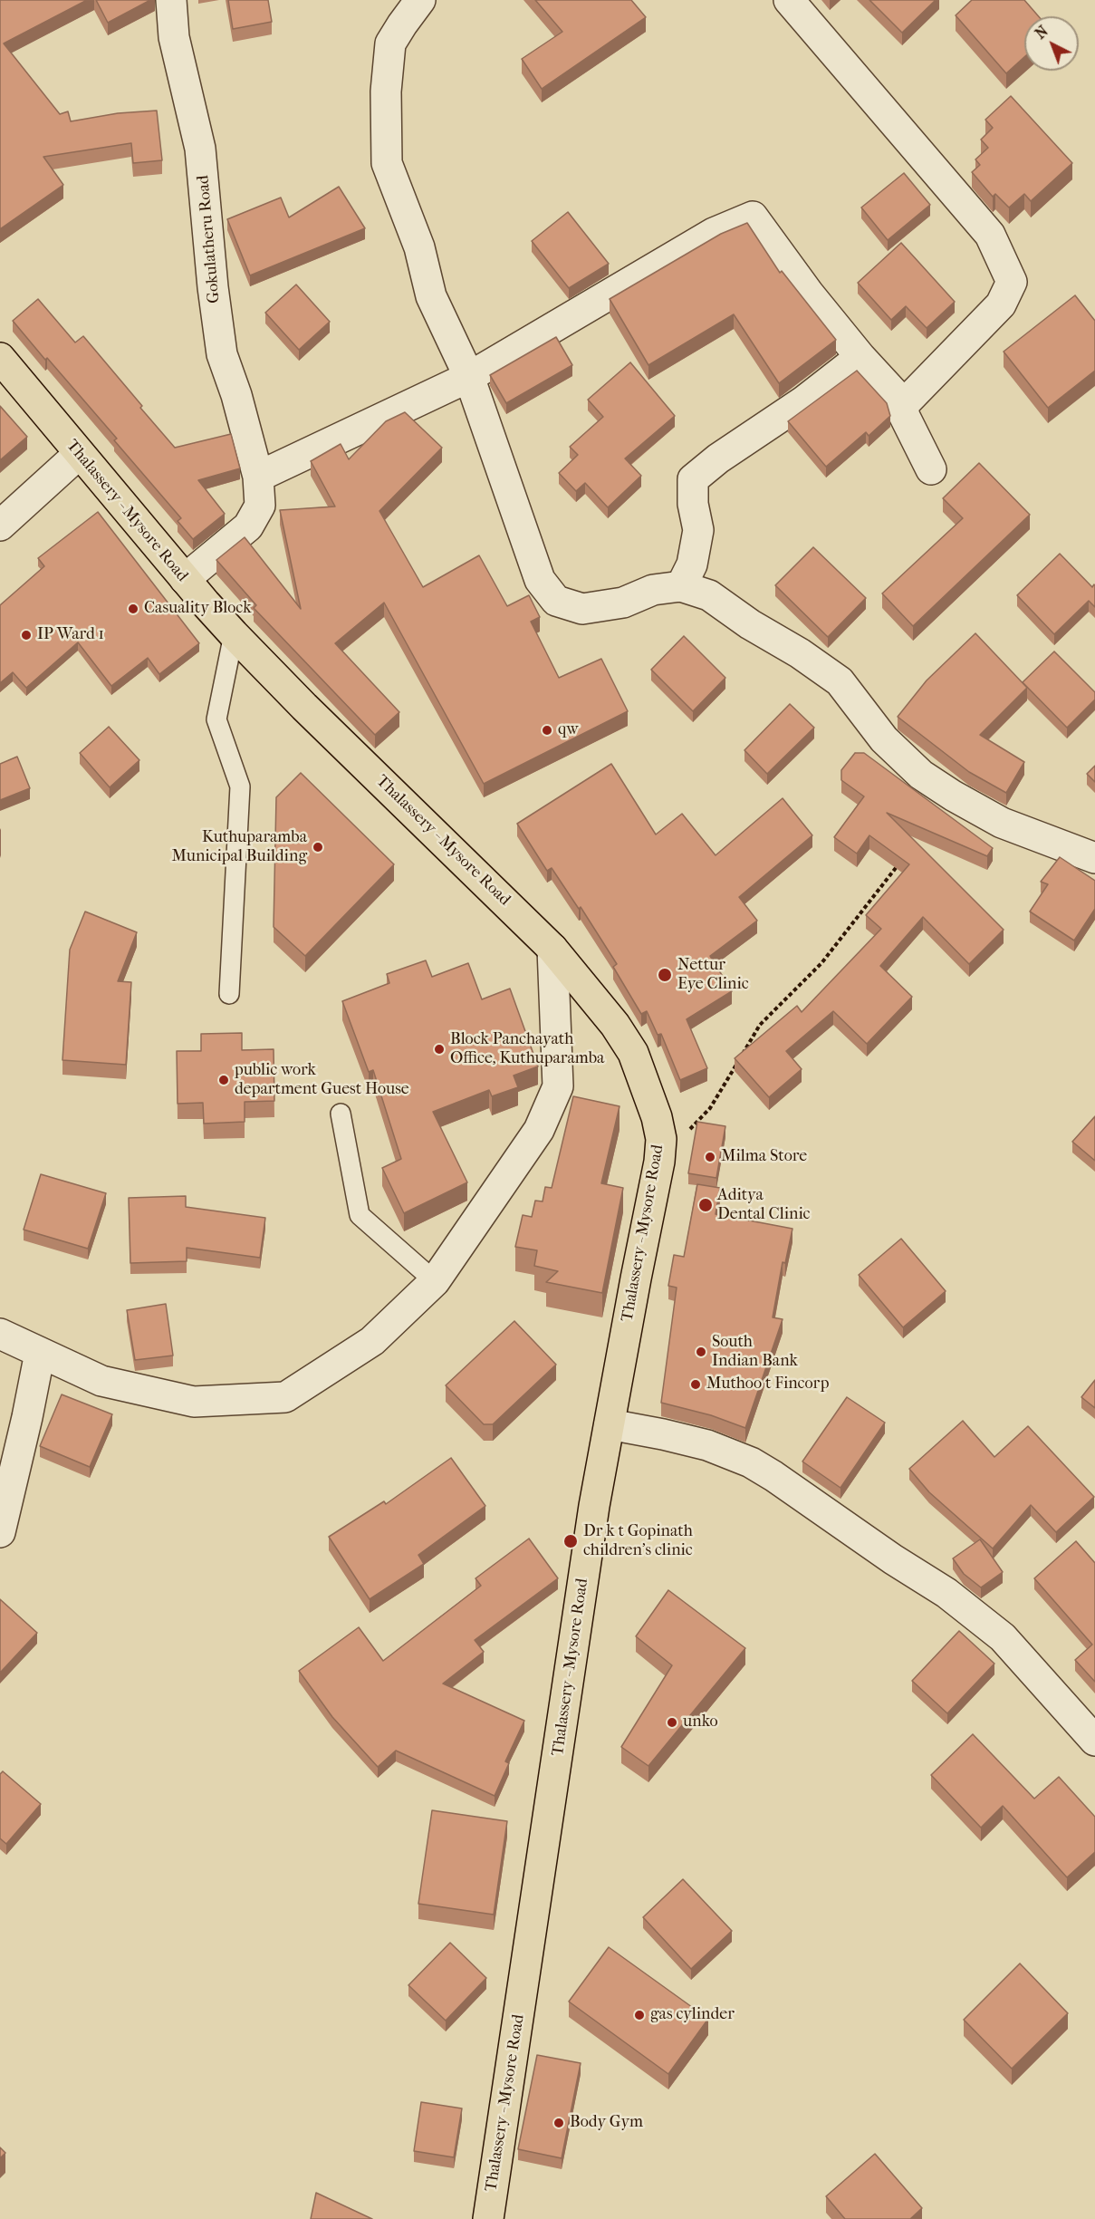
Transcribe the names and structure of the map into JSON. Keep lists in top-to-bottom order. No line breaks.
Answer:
{"streets":{"main road":["Thalassery - Mysore Road"],"street":["Gokulatheru Road"]},"crossings":[["Gokulatheru Road","Thalassery - Mysore Road"]],"places":["Casuality Block","IP Ward 1","qw","Kuthuparamba Municipal Building","Nettur Eye Clinic","Block Panchayath Office, Kuthuparamba","public work department Guest House","Milma Store","Aditya Dental Clinic","South Indian Bank","Muthoo t Fincorp","Dr k t Gopinath children’s clinic","unko","gas cylinder","Body Gym"],"north":"top left"}
